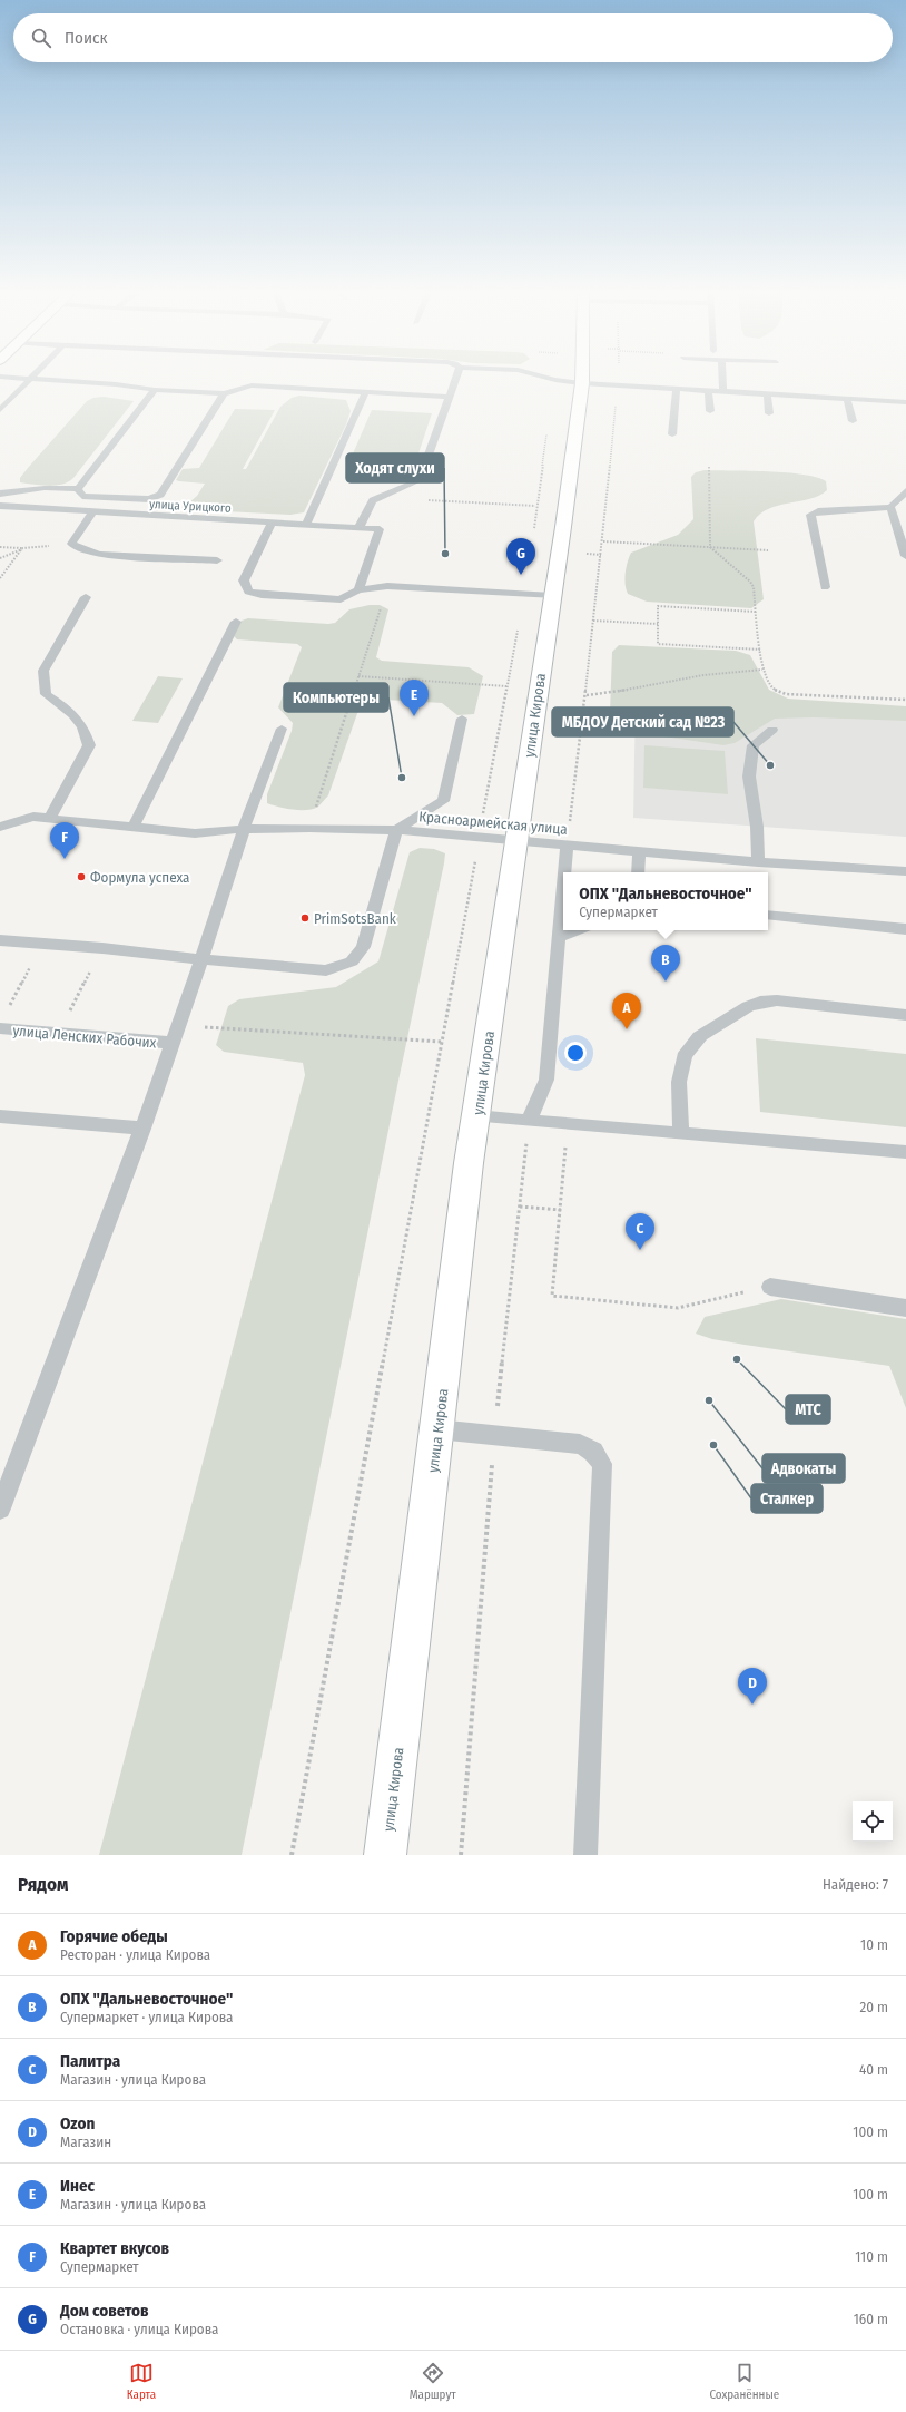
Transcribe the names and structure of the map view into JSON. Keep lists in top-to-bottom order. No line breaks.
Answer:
{"streets":{"main road":["улица Кирова"],"lane":["улица Урицкого","Красноармейская улица","улица Ленских Рабочих"]},"crossings":[["улица Кирова","Красноармейская улица"]],"places":["Ходят слухи","МБДОУ Детский сад №23","Компьютеры","Формула успеха","PrimSotsBank","МТС","Адвокаты","Сталкер"],"page":{"search":"Поиск","pins":["G","E","F","B","A","C","D"],"popup":["ОПХ \"Дальневосточное\"","Супермаркет"],"heading":["Рядом","Найдено: 7"],"list":[{"mark":"A","name":"Горячие обеды","note":"Ресторан · улица Кирова","value":"10 m"},{"mark":"B","name":"ОПХ \"Дальневосточное\"","note":"Супермаркет · улица Кирова","value":"20 m"},{"mark":"C","name":"Палитра","note":"Магазин · улица Кирова","value":"40 m"},{"mark":"D","name":"Ozon","note":"Магазин","value":"100 m"},{"mark":"E","name":"Инес","note":"Магазин · улица Кирова","value":"100 m"},{"mark":"F","name":"Квартет вкусов","note":"Супермаркет","value":"110 m"},{"mark":"G","name":"Дом советов","note":"Остановка · улица Кирова","value":"160 m"}],"nav":["Карта","Маршрут","Сохранённые"]}}
